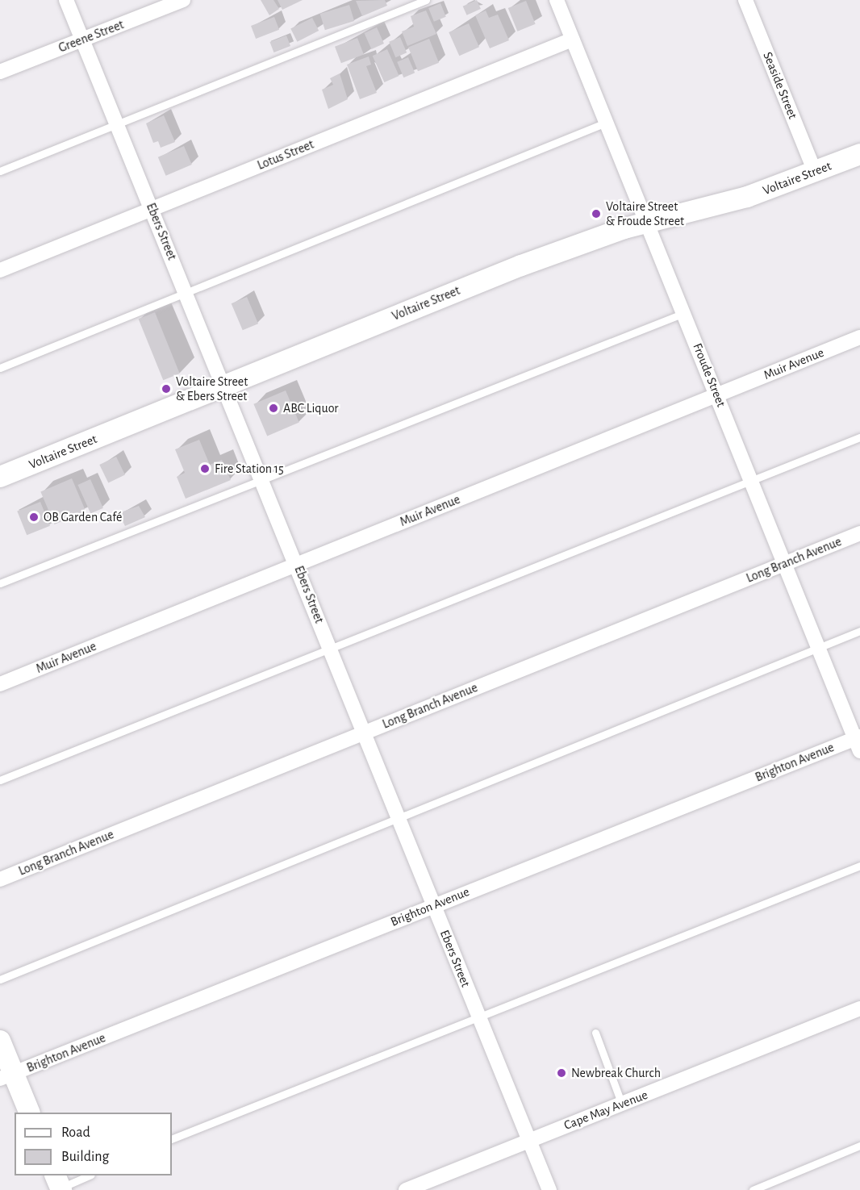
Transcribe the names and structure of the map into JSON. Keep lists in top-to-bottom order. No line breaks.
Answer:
{"streets":{"main road":["Voltaire Street"],"street":["Greene Street","Seaside Street","Lotus Street","Ebers Street","Muir Avenue","Froude Street","Long Branch Avenue","Brighton Avenue","Cape May Avenue"]},"crossings":[["Greene Street","Ebers Street"],["Seaside Street","Voltaire Street"],["Lotus Street","Ebers Street"],["Lotus Street","Froude Street"],["Voltaire Street","Ebers Street"],["Voltaire Street","Froude Street"],["Ebers Street","Muir Avenue"],["Ebers Street","Long Branch Avenue"],["Ebers Street","Brighton Avenue"],["Ebers Street","Cape May Avenue"],["Muir Avenue","Froude Street"],["Froude Street","Long Branch Avenue"],["Froude Street","Brighton Avenue"]],"places":["Voltaire Street & Froude Street","Voltaire Street & Ebers Street","ABC Liquor","Fire Station 15","OB Garden Café","Newbreak Church"],"legend":["Road","Building"]}
